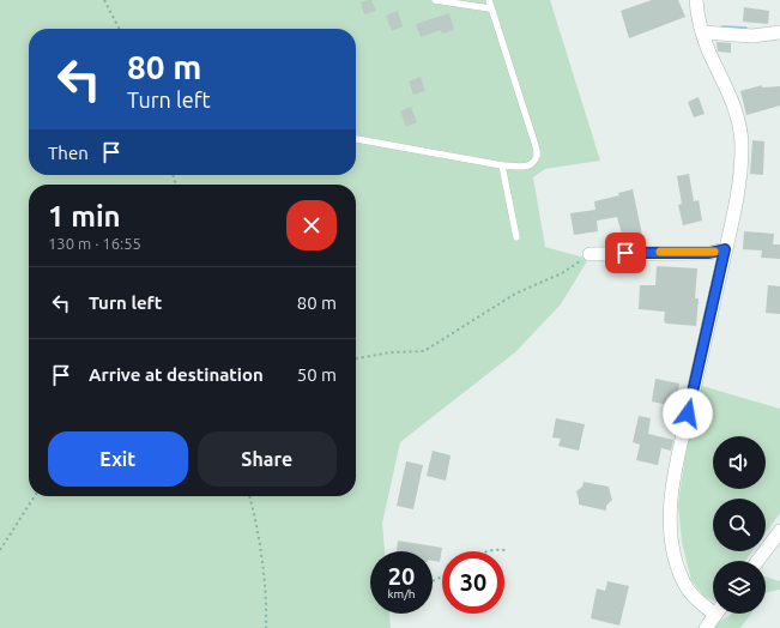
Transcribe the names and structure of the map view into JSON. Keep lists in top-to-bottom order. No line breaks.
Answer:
{"page":{"turn":["80 m","Turn left"],"then":"Then","heading":["1 min","130 m · 16:55"],"list":[{"name":"Turn left","value":"80 m"},{"name":"Arrive at destination","value":"50 m"}],"buttons":["Exit","Share"],"speed":"20 km/h","limit":"30"}}
